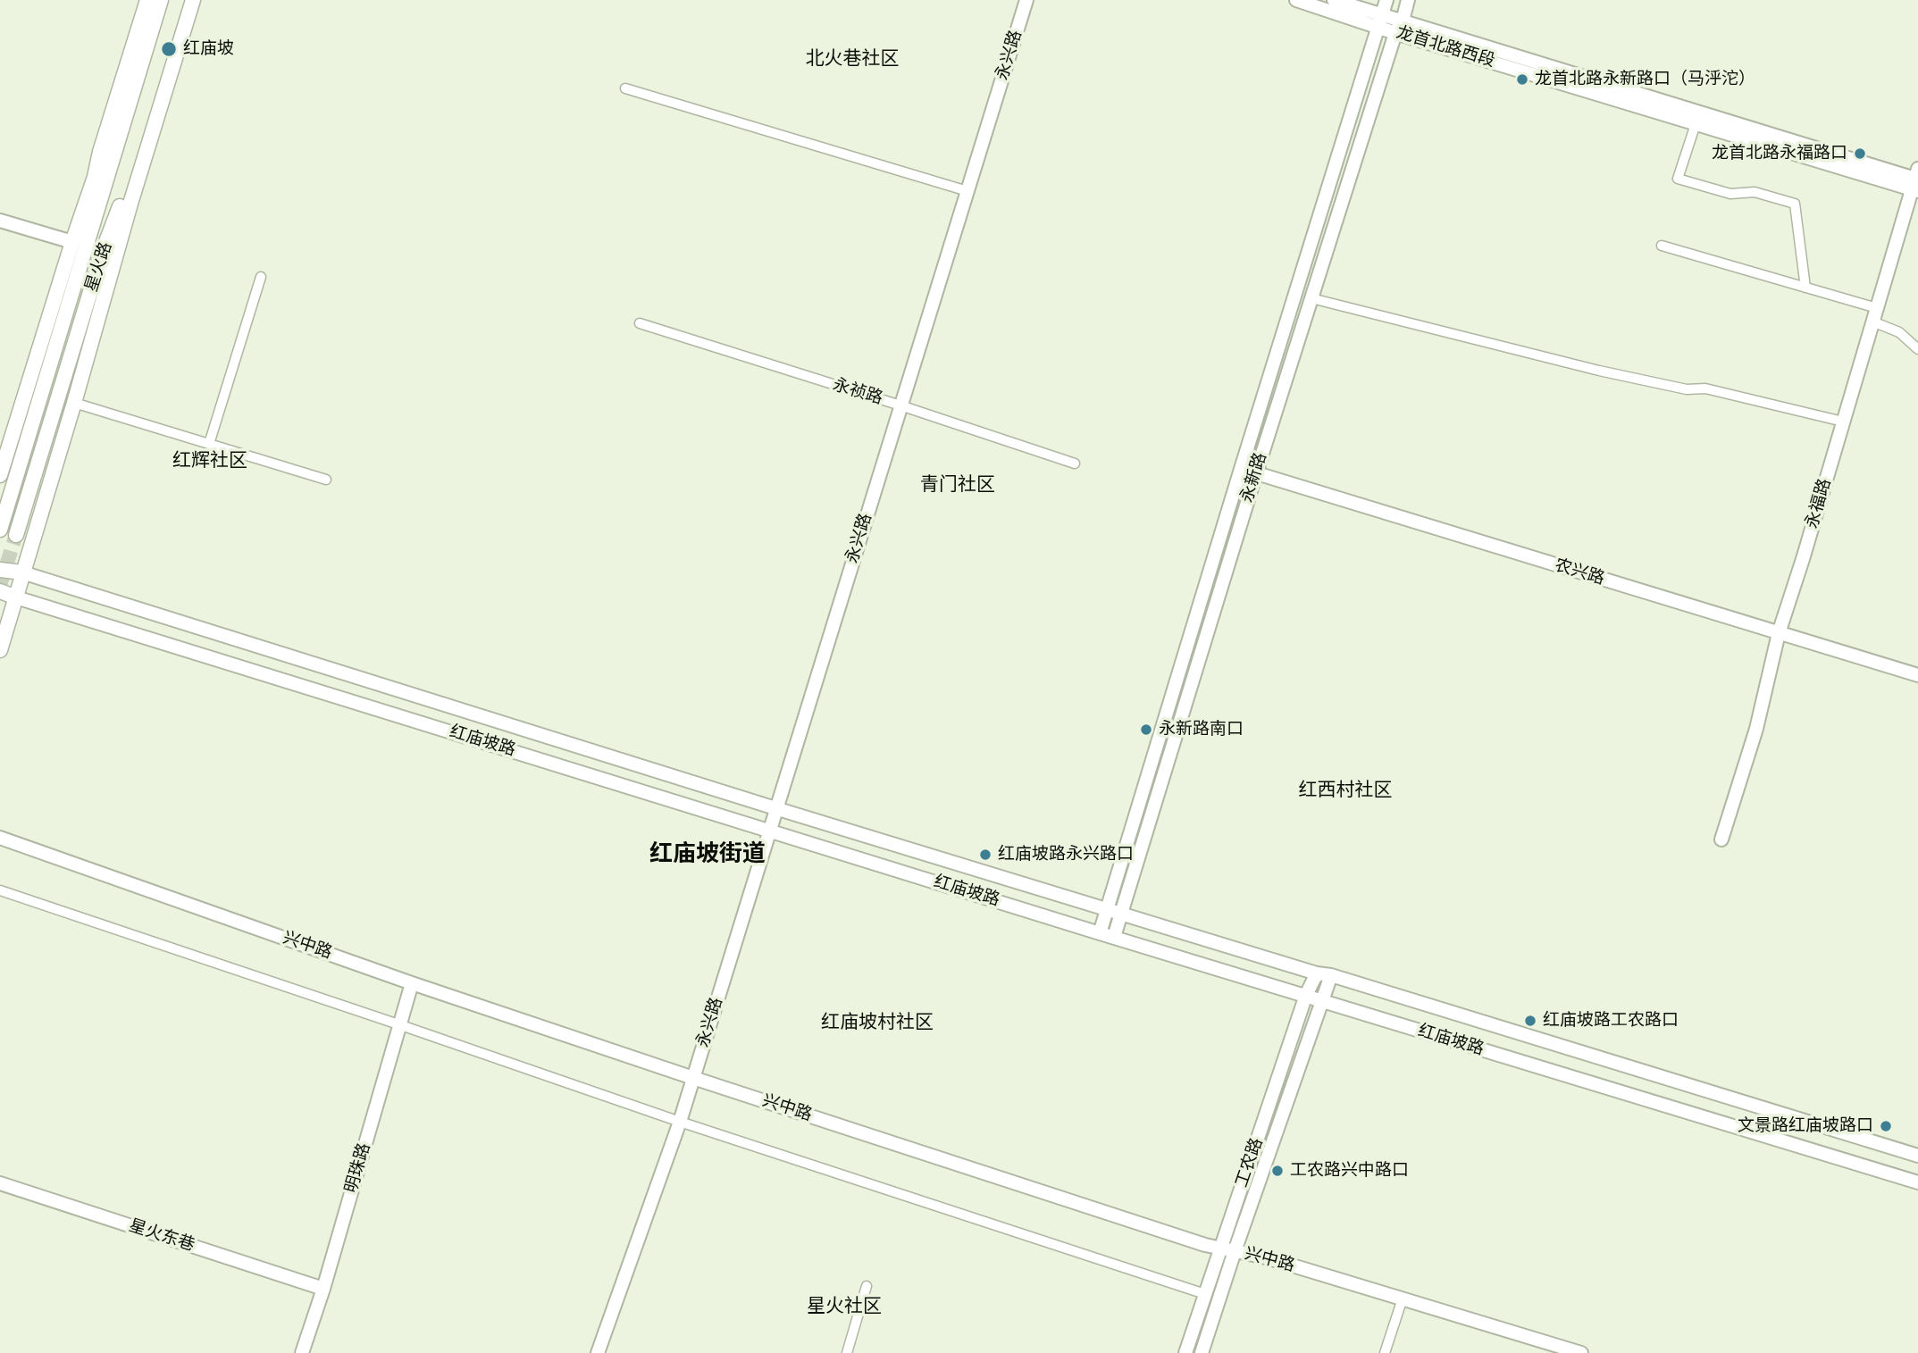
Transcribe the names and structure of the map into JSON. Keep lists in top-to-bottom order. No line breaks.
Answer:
{"streets":{"main road":["龙首北路西段","永兴路","星火路","永新路","永福路","农兴路","红庙坡路","兴中路","工农路","明珠路","星火东巷"],"street":["永祯路"]},"crossings":[["龙首北路西段","永新路"],["龙首北路西段","永福路"],["永兴路","永祯路"],["永兴路","红庙坡路"],["永兴路","兴中路"],["永新路","农兴路"],["永新路","红庙坡路"],["永福路","农兴路"],["红庙坡路","工农路"],["兴中路","工农路"],["兴中路","明珠路"],["明珠路","星火东巷"]],"districts":["北火巷社区","红辉社区","青门社区","红西村社区","红庙坡街道","红庙坡村社区","星火社区"],"places":["红庙坡","龙首北路永新路口（马泘沱）","龙首北路永福路口","永新路南口","红庙坡路永兴路口","红庙坡路工农路口","文景路红庙坡路口","工农路兴中路口"]}
